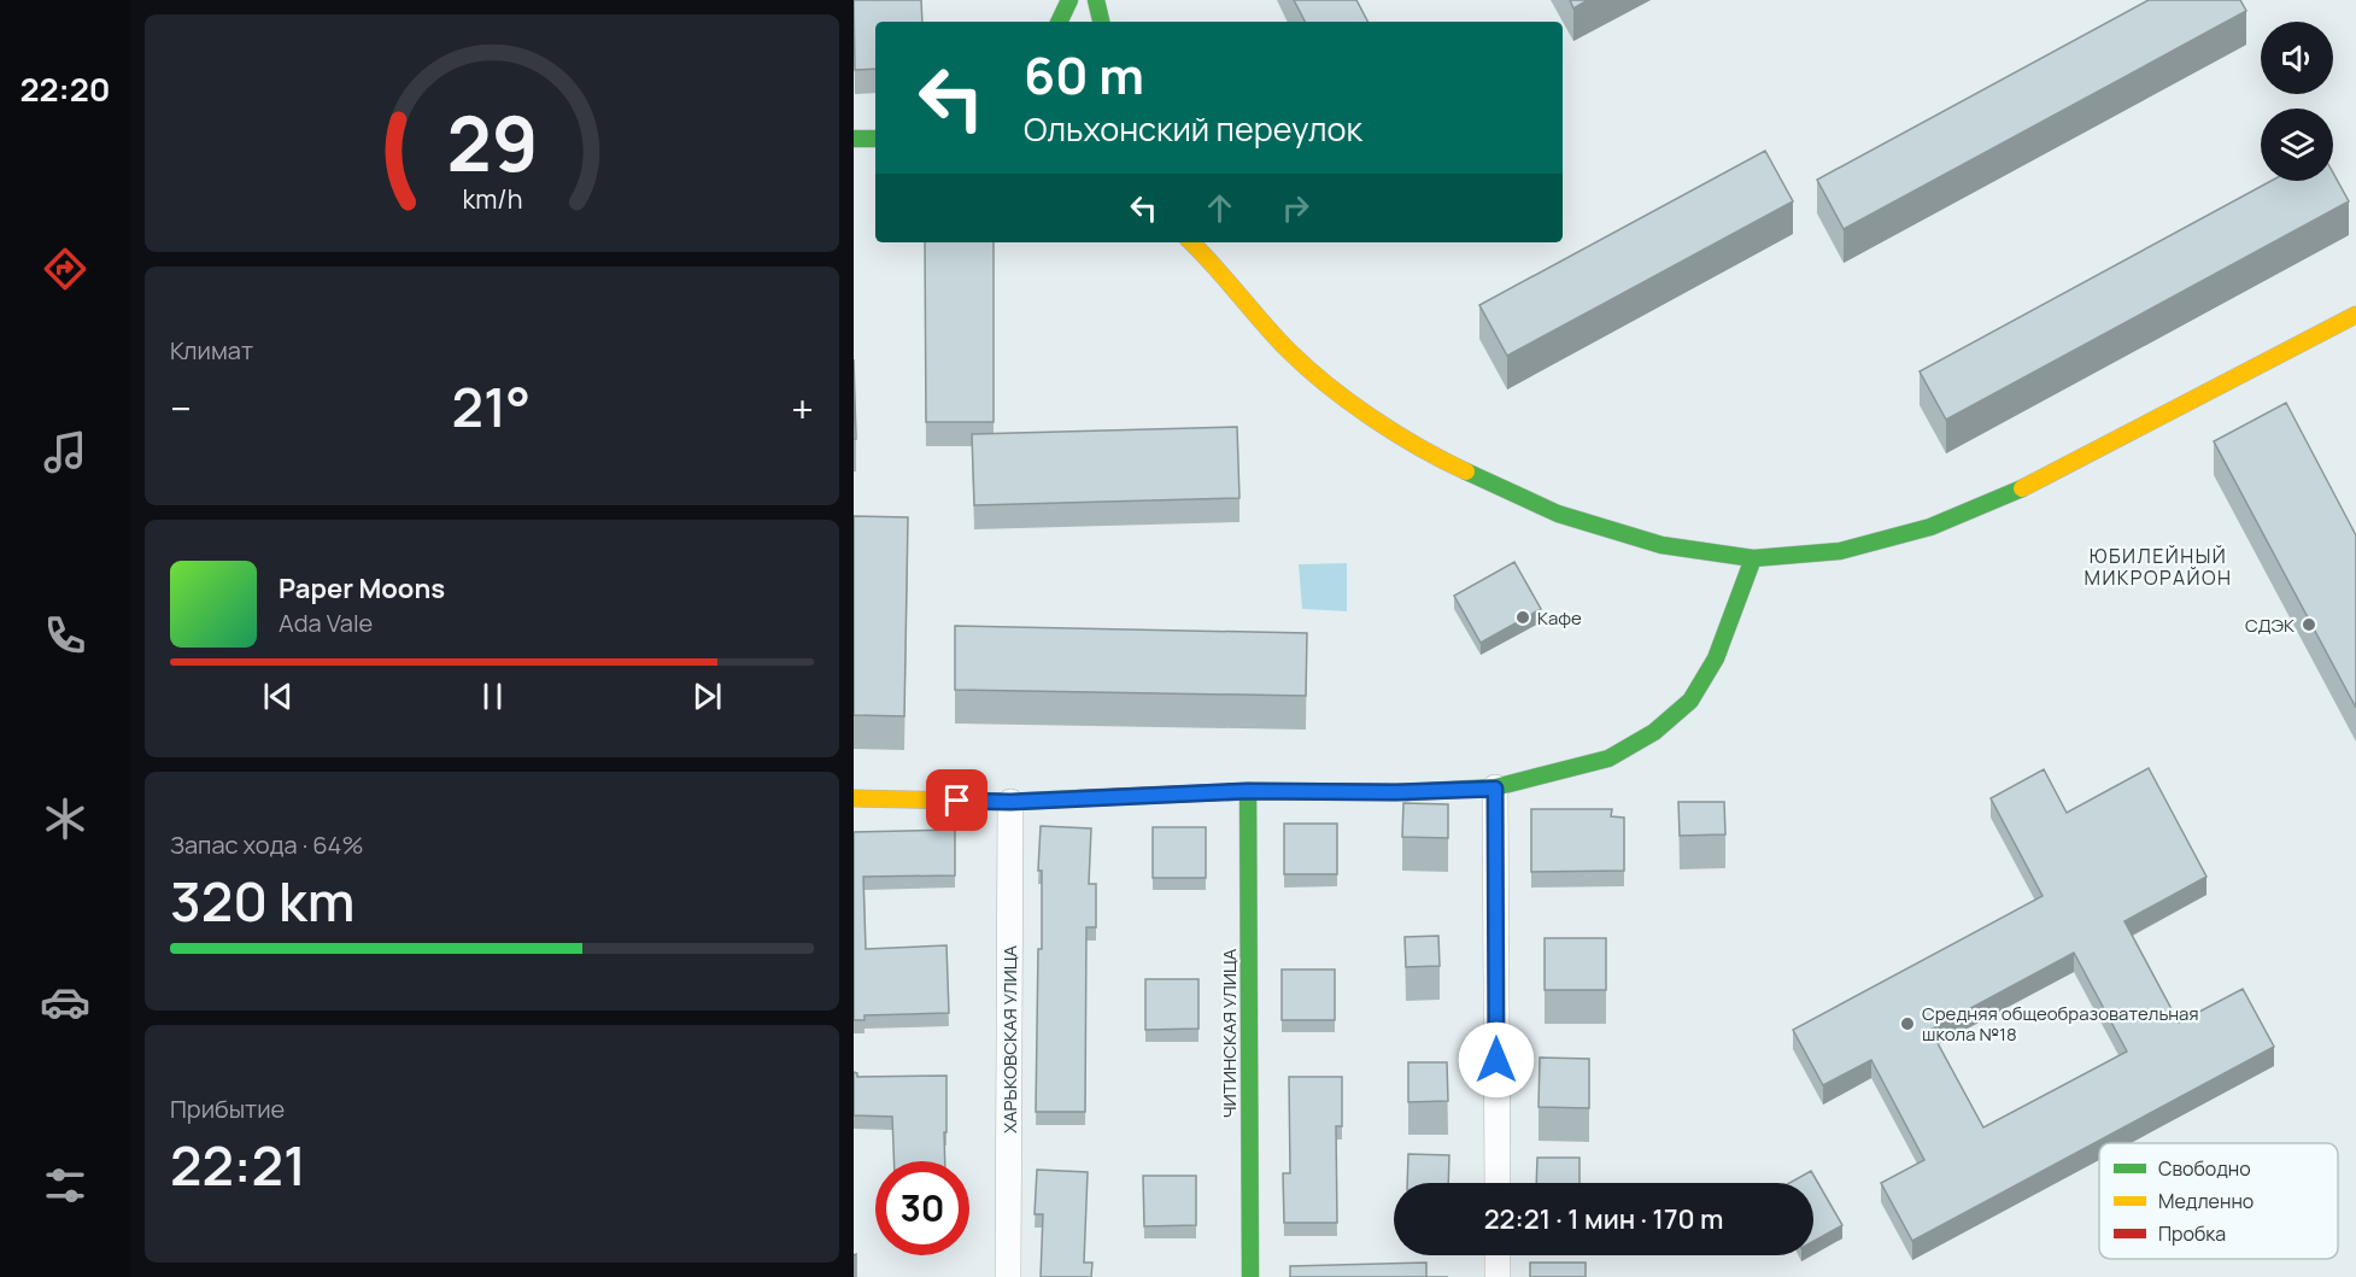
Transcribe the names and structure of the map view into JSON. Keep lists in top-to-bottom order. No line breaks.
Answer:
{"streets":{"street":["ЧИТИНСКАЯ УЛИЦА","ХАРЬКОВСКАЯ УЛИЦА"]},"districts":["ЮБИЛЕЙНЫЙ МИКРОРАЙОН"],"places":["Кафе","СДЭК","Средняя общеобразовательная школа №18"],"legend":["Свободно","Медленно","Пробка"],"page":{"tabs":"22:20","turn":["60 m","Ольхонский переулок"],"tile":["Климат",["Запас хода · 64%","320 km"],["Прибытие","22:21"]],"heat":["−","21°","+"],"song":["Paper Moons","Ada Vale"],"limit":"30","trip":"22:21 · 1 мин · 170 m","gauge":["29","km/h"]}}
